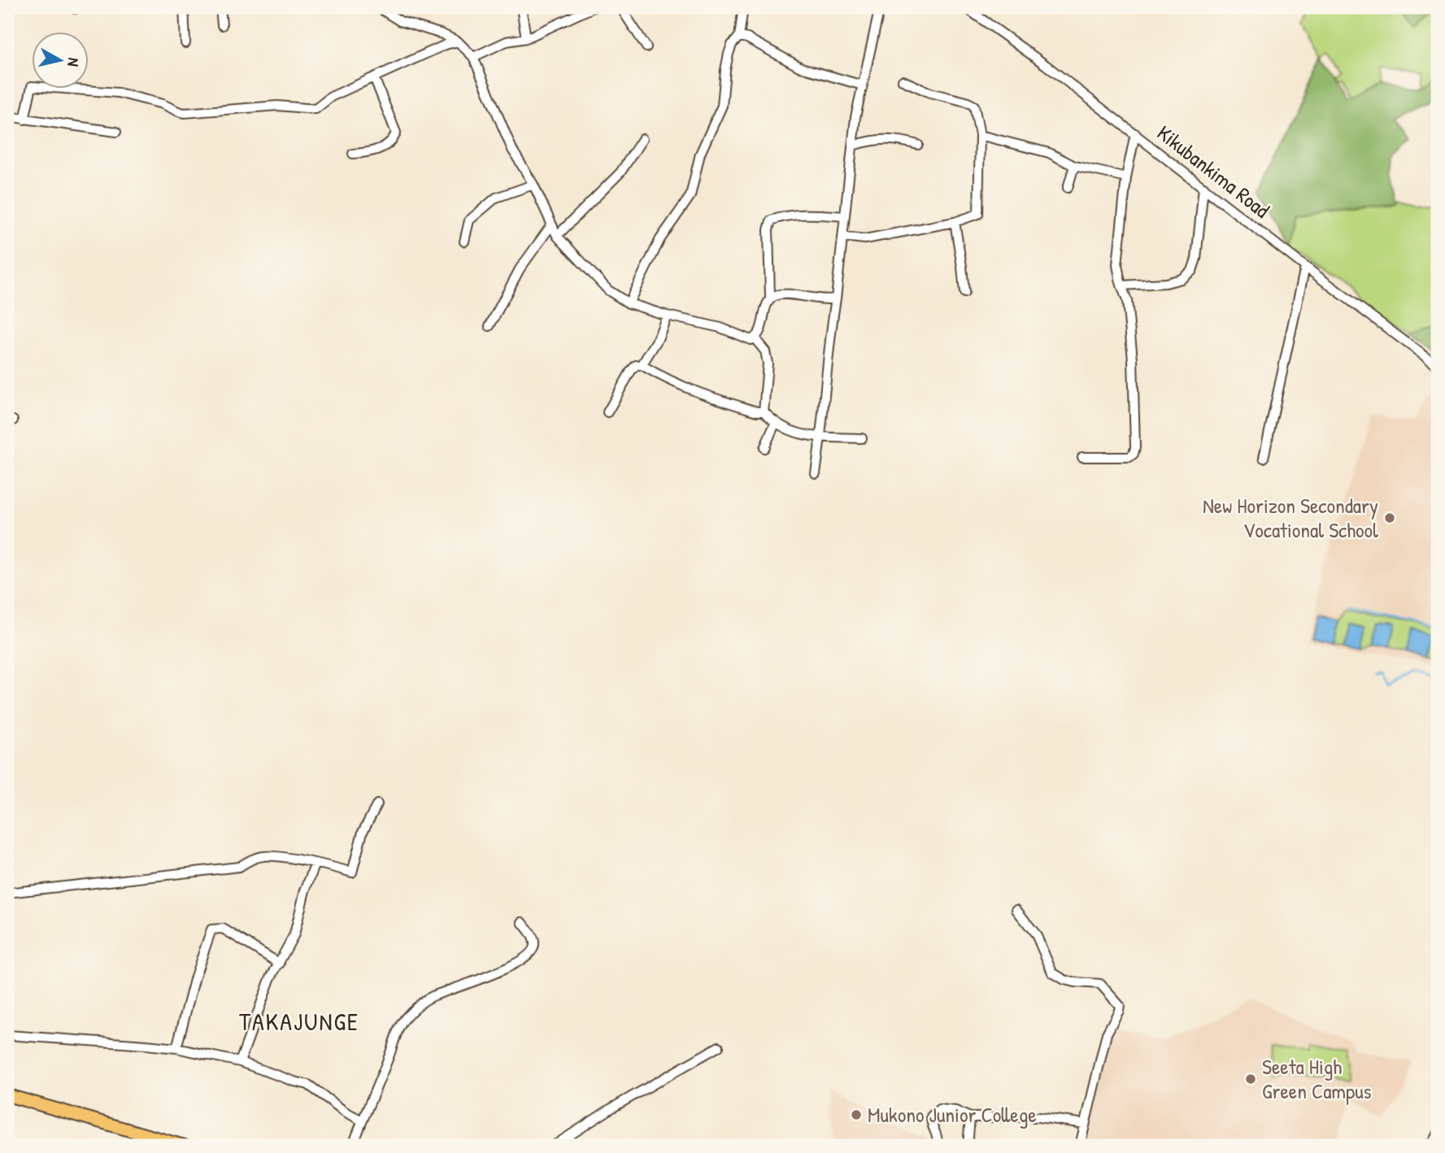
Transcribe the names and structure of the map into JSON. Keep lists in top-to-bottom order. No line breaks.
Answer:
{"streets":{"street":["Kikubankima Road"]},"districts":["TAKAJUNGE"],"places":["New Horizon Secondary Vocational School","Seeta High Green Campus","Mukono Junior College"],"north":"right"}
